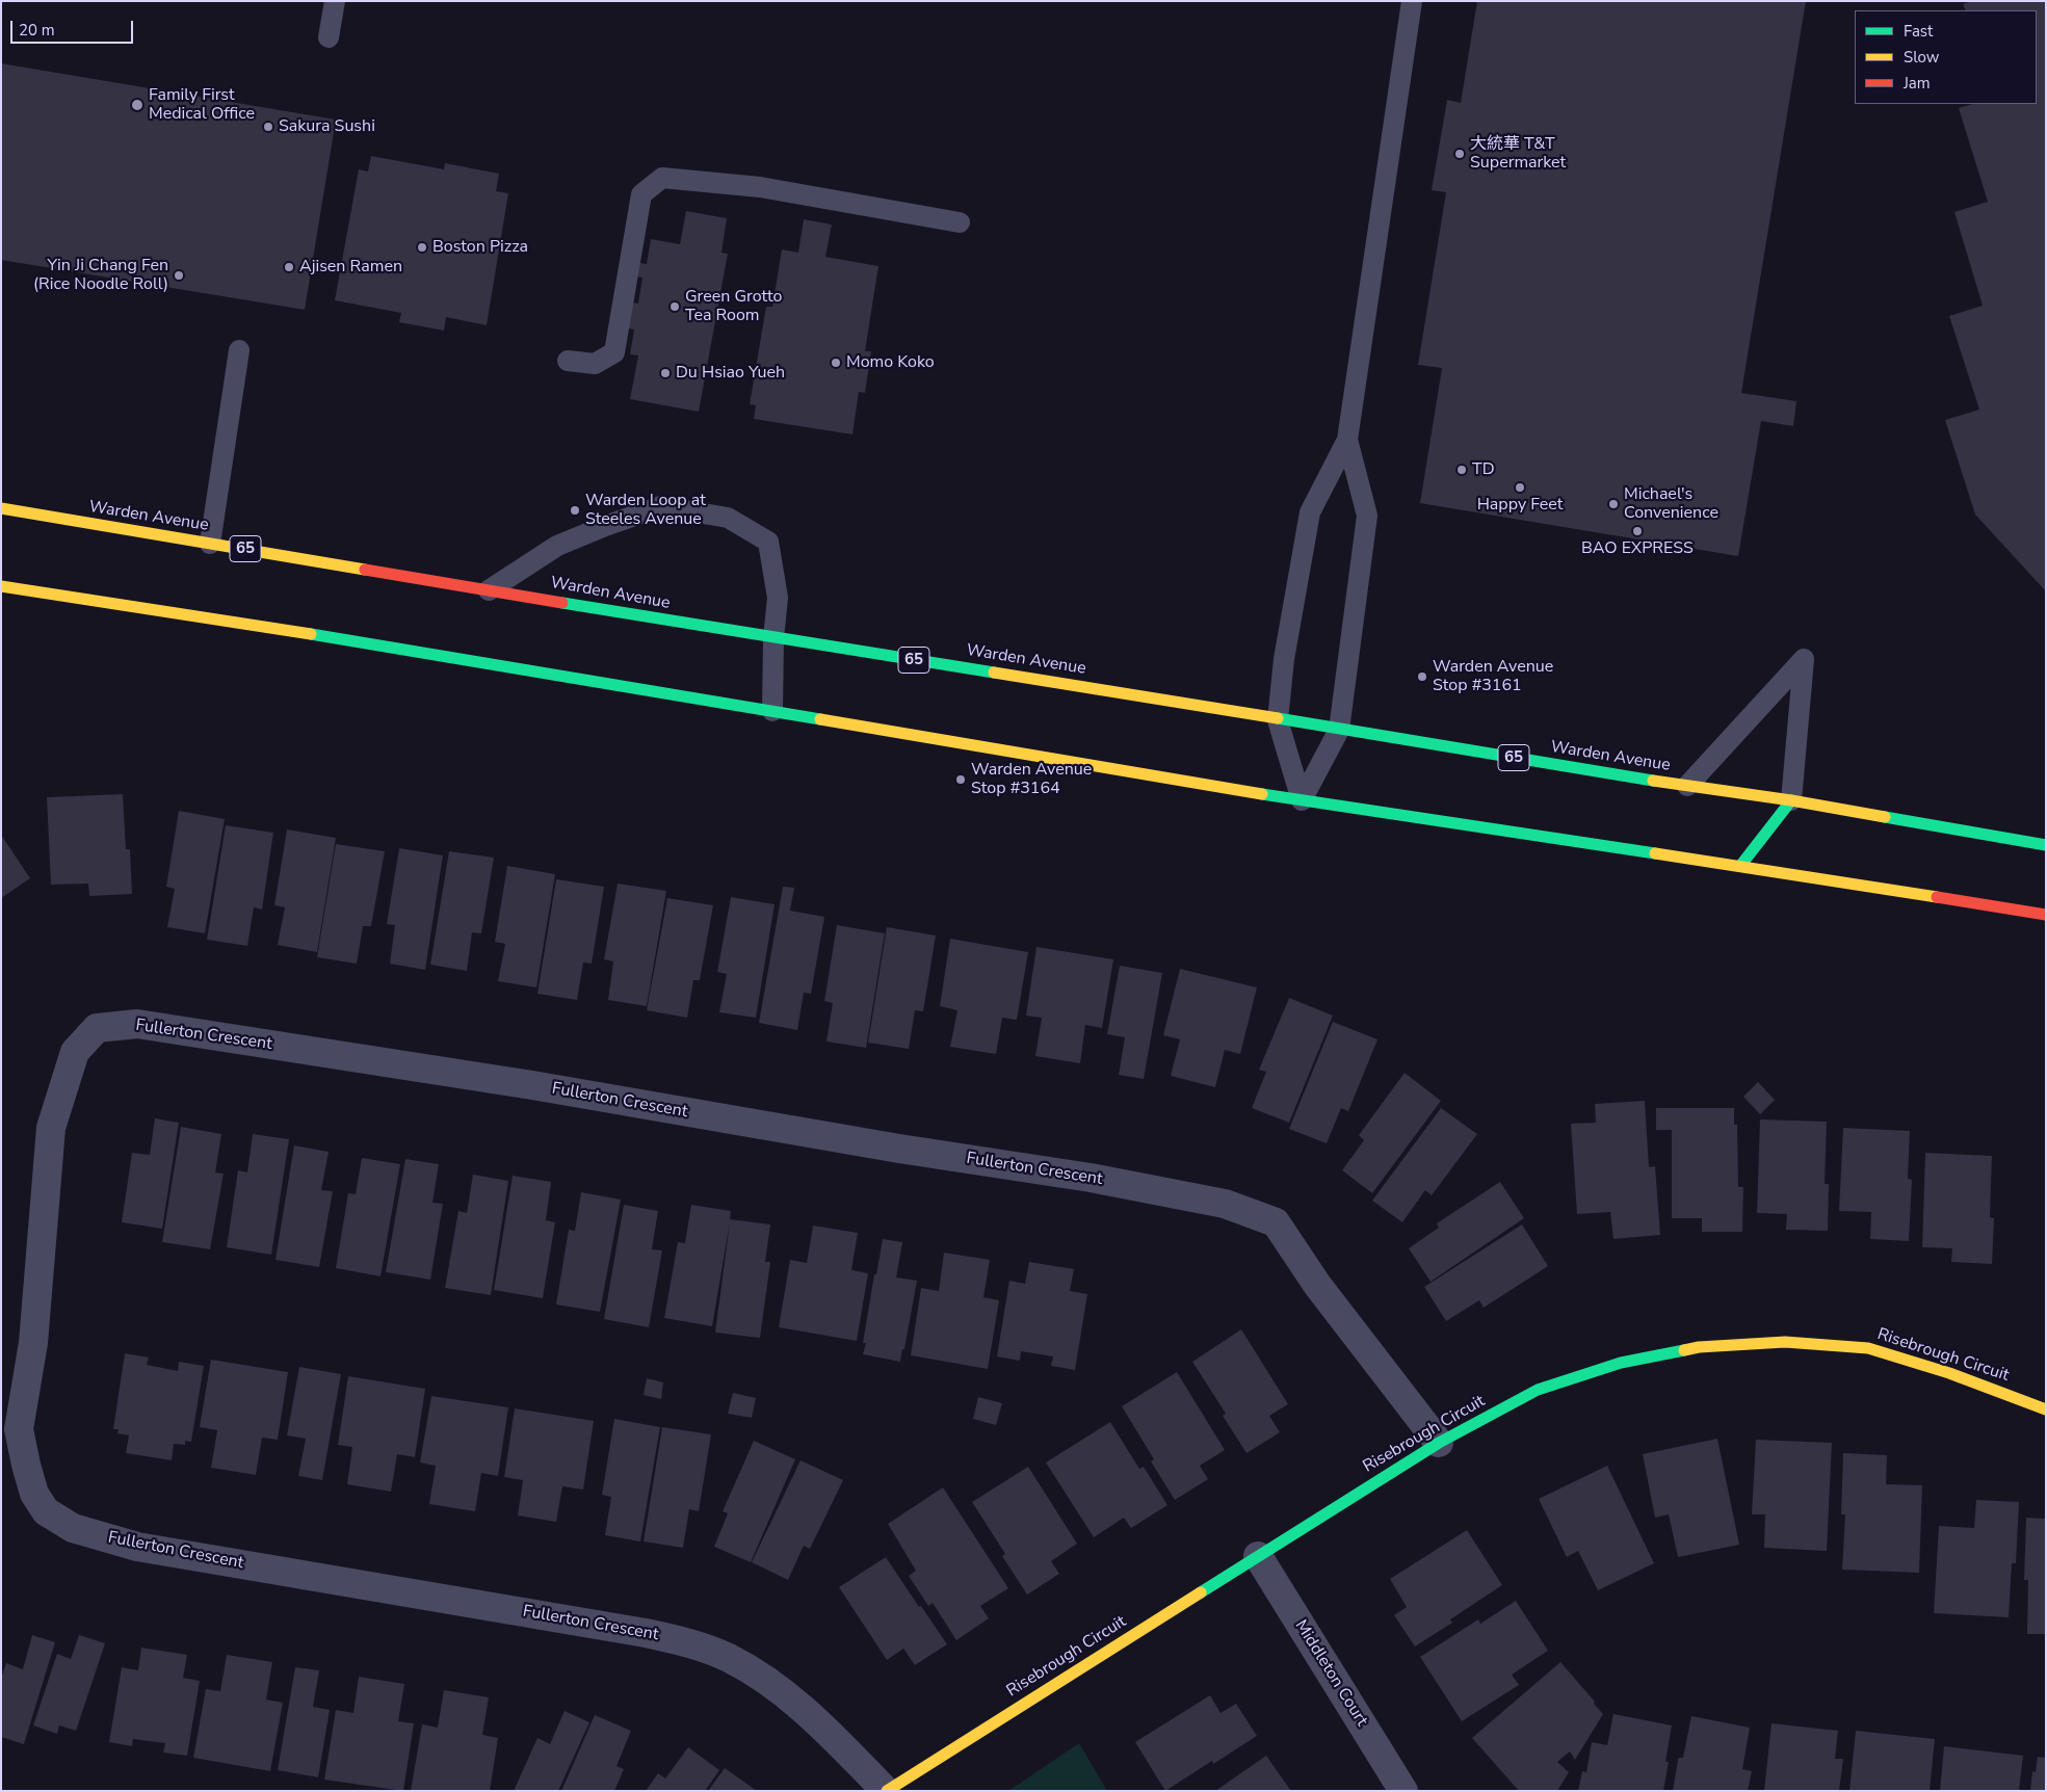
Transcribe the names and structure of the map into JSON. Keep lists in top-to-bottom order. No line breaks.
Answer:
{"streets":{"main road":["Warden Avenue","65","Risebrough Circuit"],"street":["Fullerton Crescent","Middleton Court"]},"crossings":[["Fullerton Crescent","Risebrough Circuit"],["Risebrough Circuit","Middleton Court"]],"places":["Family First Medical Office","Sakura Sushi","大統華 T&T Supermarket","Boston Pizza","Ajisen Ramen","Yin Ji Chang Fen (Rice Noodle Roll)","Green Grotto Tea Room","Momo Koko","Du Hsiao Yueh","TD","Happy Feet","Michael's Convenience","Warden Loop at Steeles Avenue","BAO EXPRESS","Warden Avenue Stop #3161","Warden Avenue Stop #3164"],"legend":["Fast","Slow","Jam"],"scale_bar":"20 m"}
